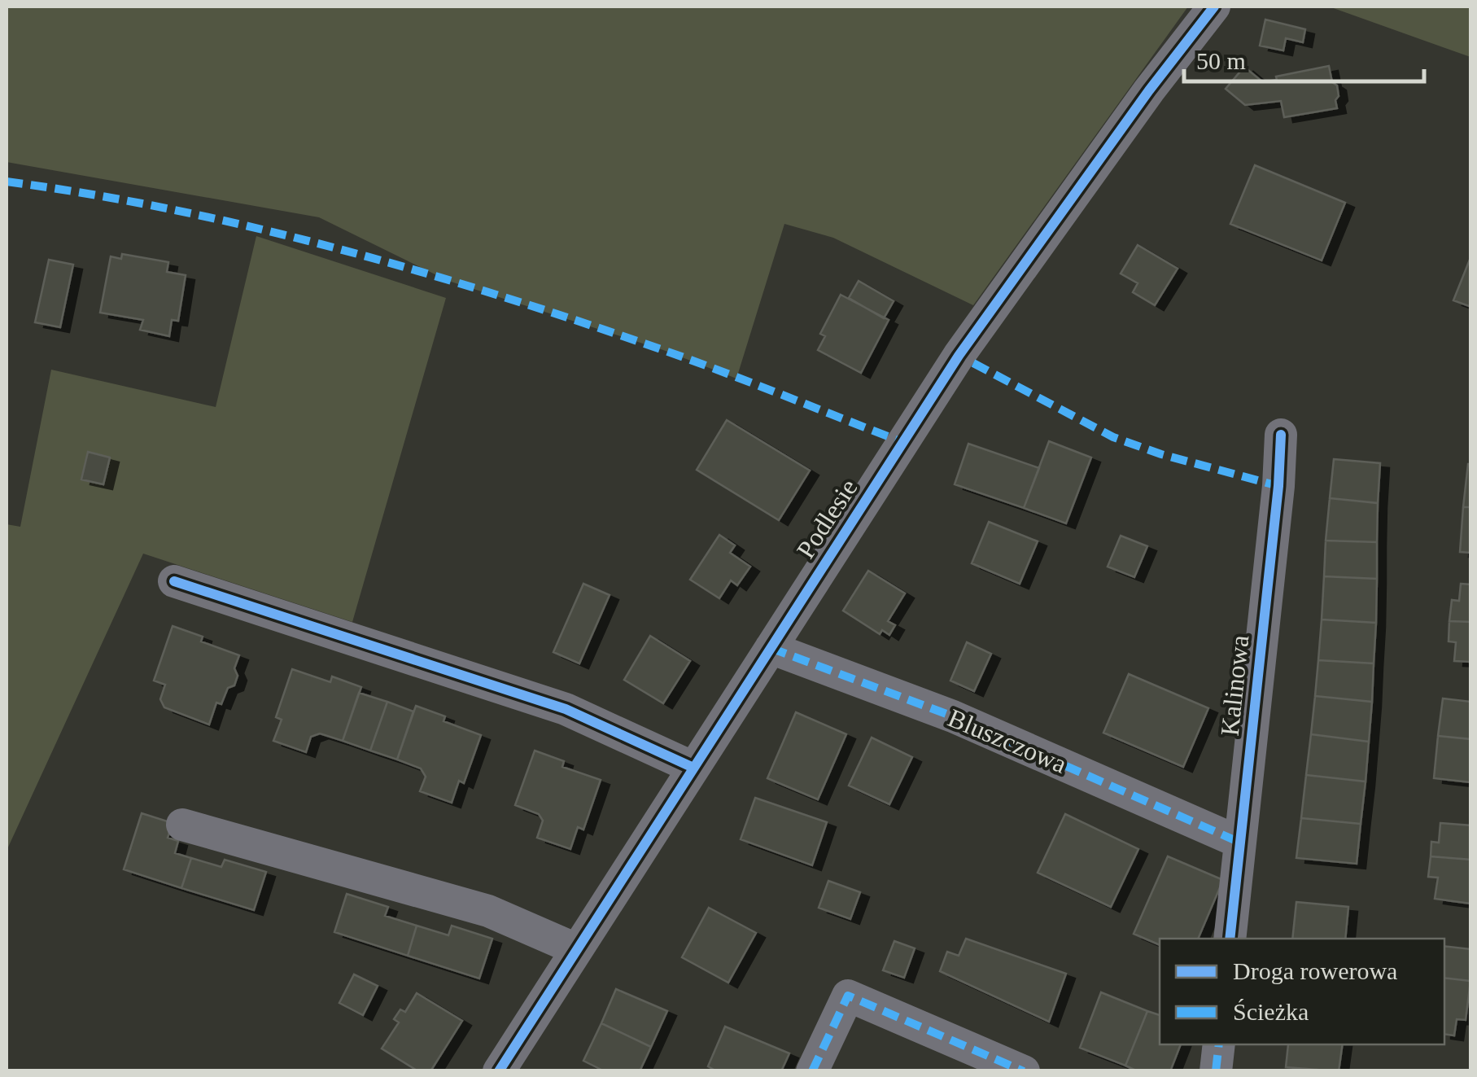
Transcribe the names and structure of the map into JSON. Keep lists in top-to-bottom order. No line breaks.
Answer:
{"streets":{"street":["Podlesie","Kalinowa","Bluszczowa"]},"crossings":[["Podlesie","Bluszczowa"],["Kalinowa","Bluszczowa"]],"legend":["Droga rowerowa","Ścieżka"],"scale_bar":"50 m"}
